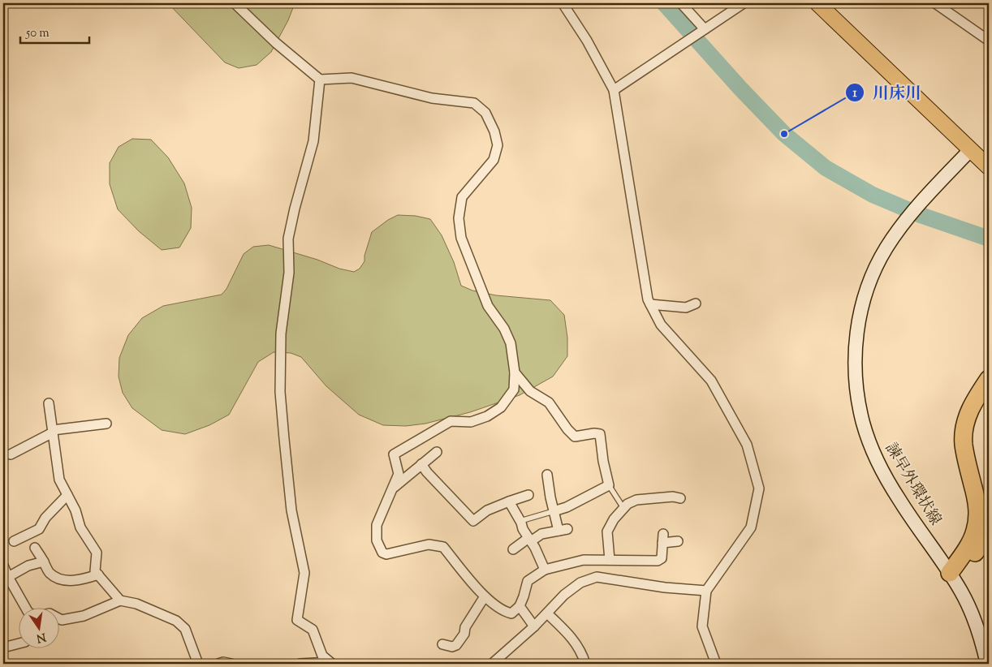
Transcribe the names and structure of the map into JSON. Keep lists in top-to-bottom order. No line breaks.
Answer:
{"streets":{"main road":["諫早外環状線"]},"places":["川床川"],"scale_bar":"50 m","north":"bottom"}
